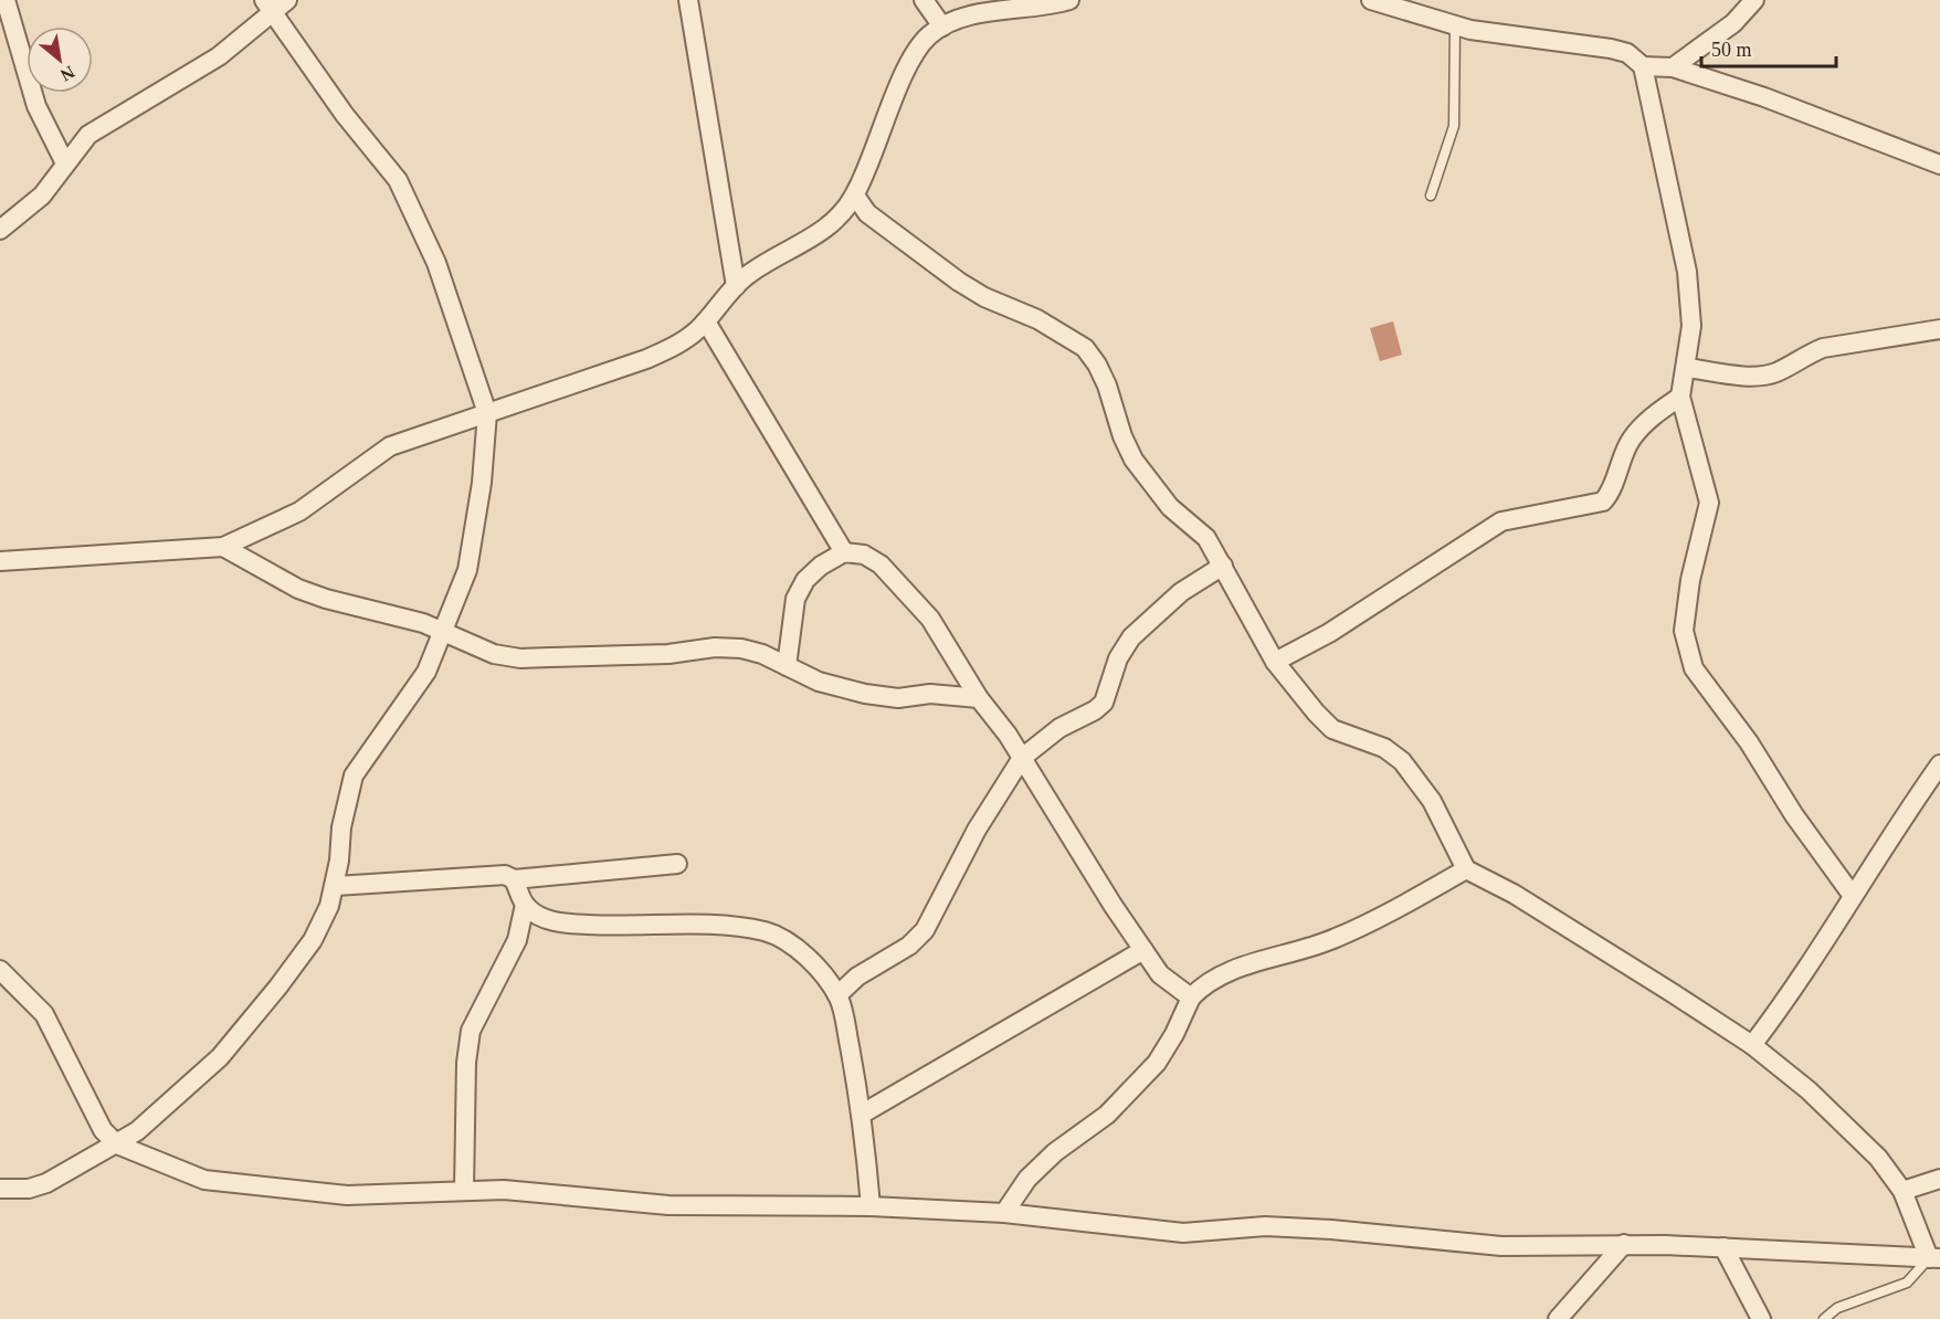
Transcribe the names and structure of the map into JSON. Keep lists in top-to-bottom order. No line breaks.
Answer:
{"scale_bar":"50 m","north":"bottom right"}
